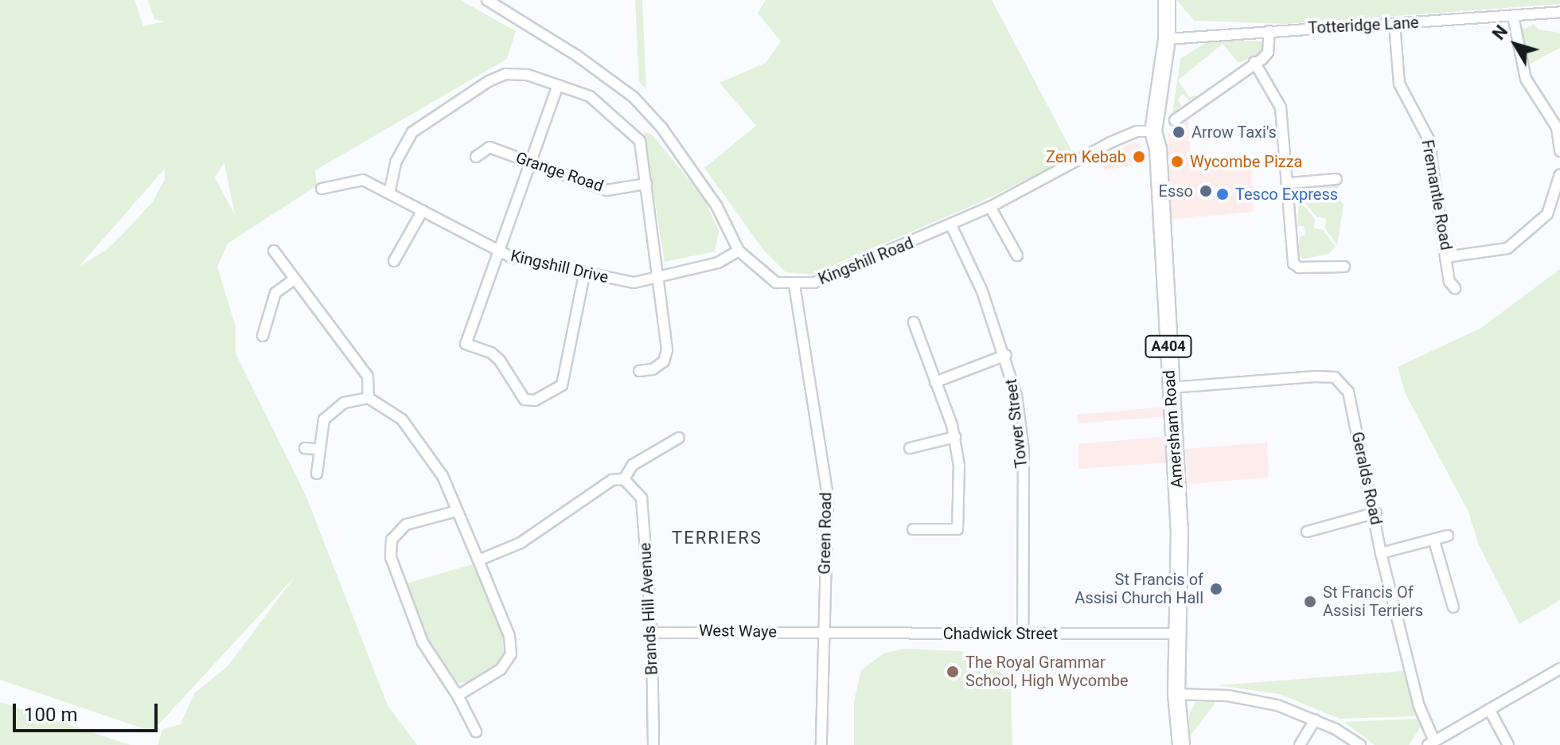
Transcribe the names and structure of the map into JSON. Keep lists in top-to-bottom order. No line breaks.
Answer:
{"streets":{"main road":["A404","Amersham Road"],"street":["Totteridge Lane","Grange Road","Fremantle Road","Kingshill Road","Kingshill Drive","Tower Street","Geralds Road","Green Road","Brands Hill Avenue","West Waye","Chadwick Street"]},"crossings":[["Totteridge Lane","Fremantle Road"],["Totteridge Lane","Amersham Road"],["Kingshill Road","Tower Street"],["Kingshill Road","Amersham Road"],["Kingshill Road","Green Road"],["Tower Street","Chadwick Street"],["Amersham Road","Geralds Road"],["Amersham Road","Chadwick Street"],["Green Road","West Waye"],["Green Road","Chadwick Street"],["Brands Hill Avenue","West Waye"],["West Waye","Chadwick Street"]],"districts":["TERRIERS"],"places":["Arrow Taxi's","Zem Kebab","Wycombe Pizza","Esso","Tesco Express","St Francis of Assisi Church Hall","St Francis Of Assisi Terriers","The Royal Grammar School, High Wycombe"],"scale_bar":"100 m","north":"top left"}
